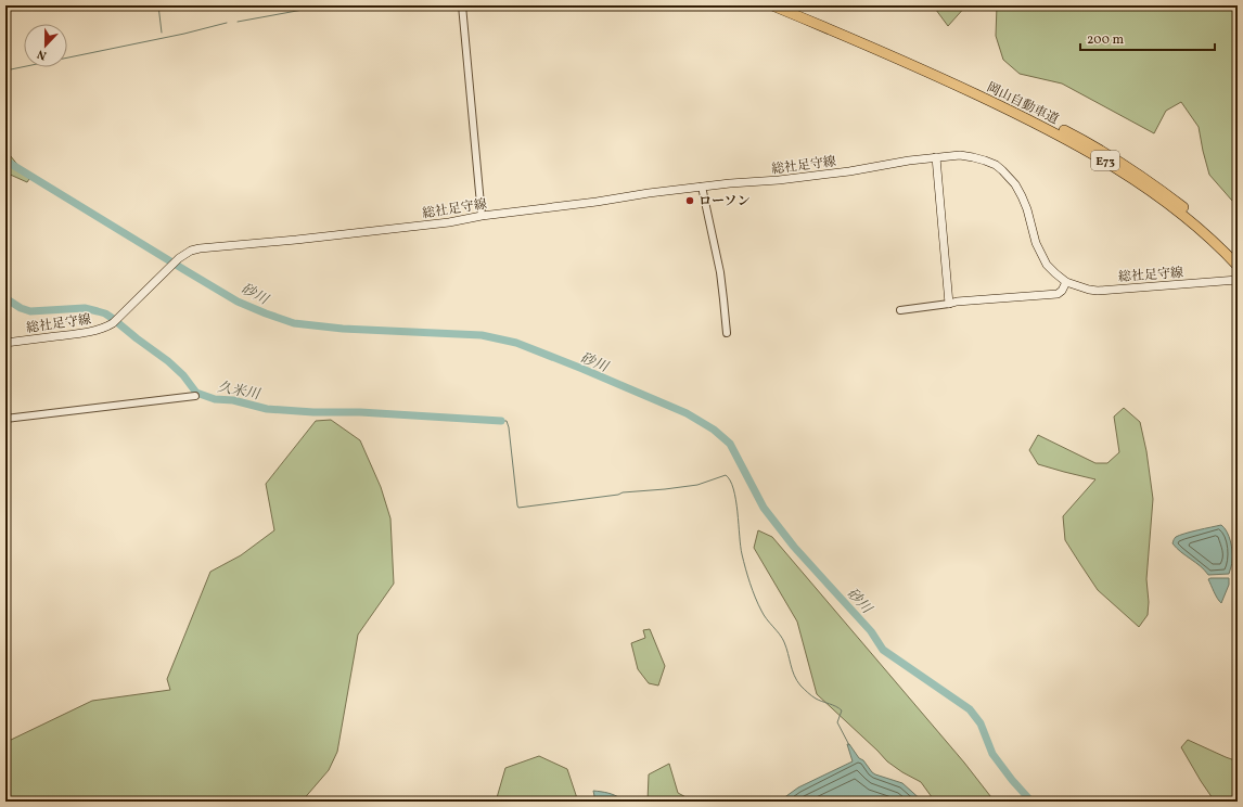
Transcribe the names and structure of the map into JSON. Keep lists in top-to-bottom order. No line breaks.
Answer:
{"streets":{"highway":["岡山自動車道","E73"],"main road":["総社足守線"]},"water":["砂川","久米川"],"places":["ローソン"],"scale_bar":"200 m","north":"bottom"}
